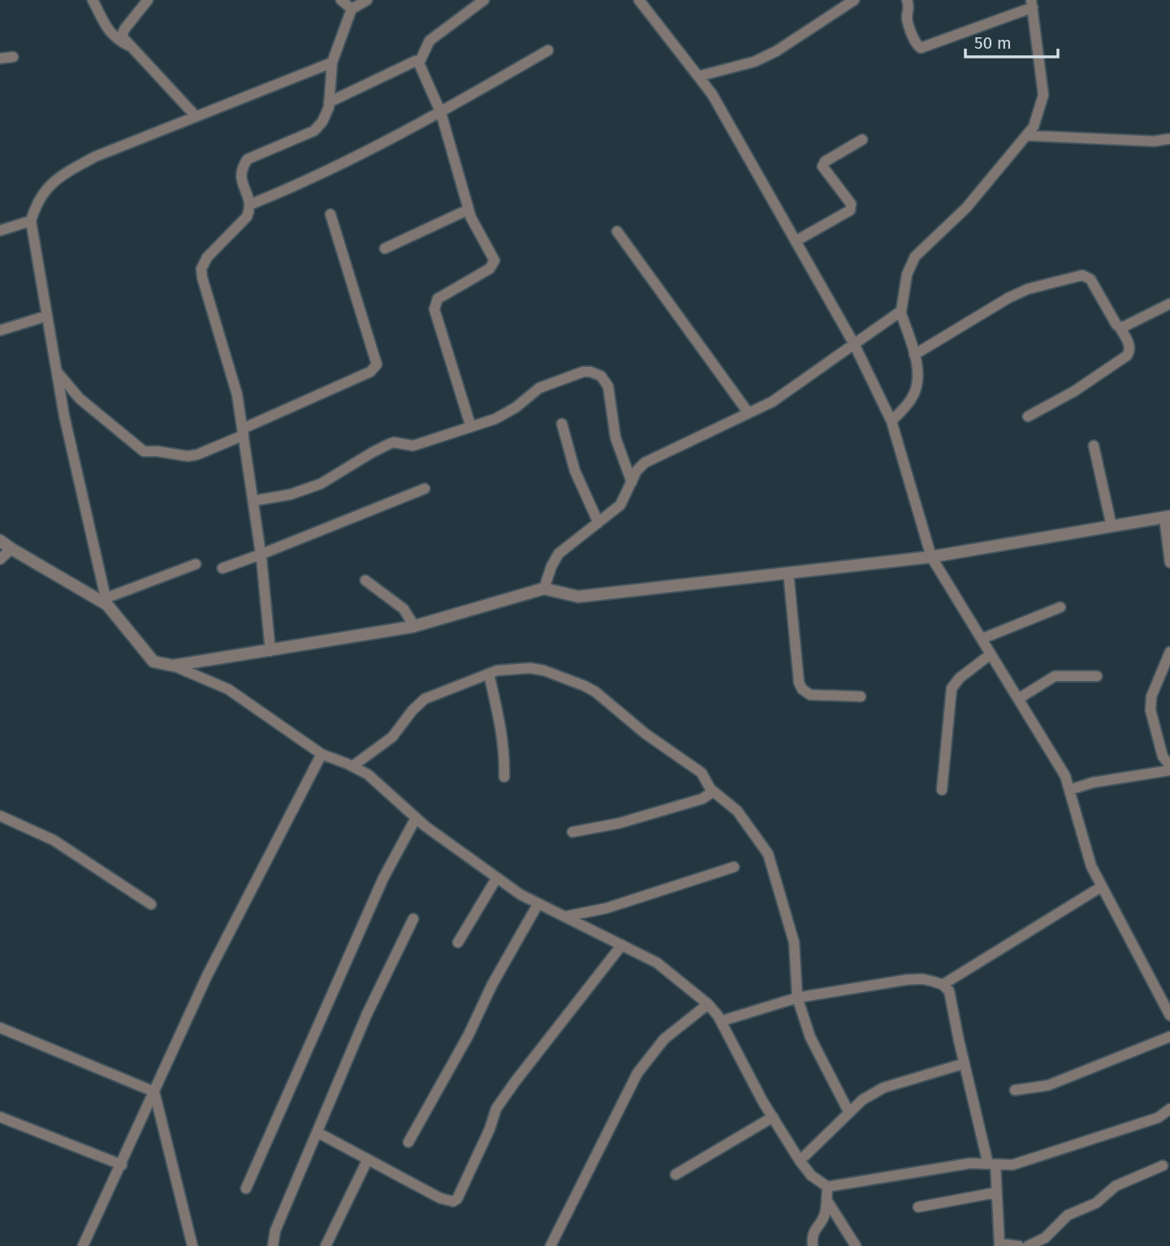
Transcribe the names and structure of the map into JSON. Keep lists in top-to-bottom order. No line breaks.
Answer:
{"scale_bar":"50 m"}
